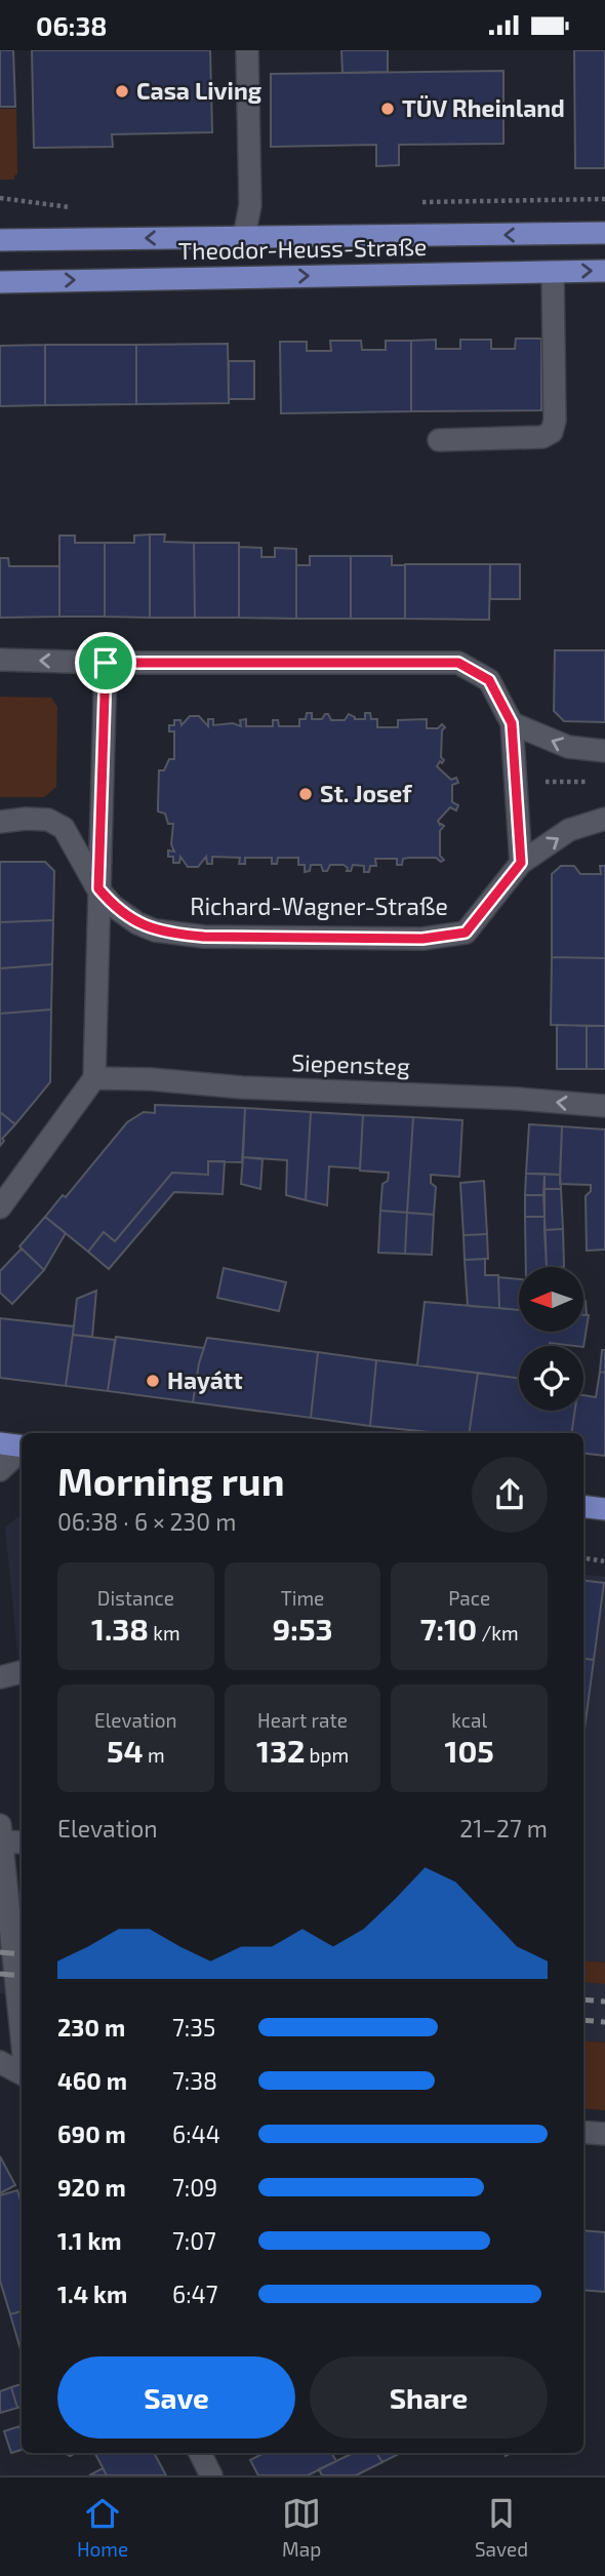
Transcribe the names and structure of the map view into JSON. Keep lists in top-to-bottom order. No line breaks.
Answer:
{"streets":{"main road":["Theodor-Heuss-Straße"],"street":["Richard-Wagner-Straße","Siepensteg"]},"one_way":["Siepensteg"],"places":["Casa Living","TÜV Rheinland","St. Josef","Hayátt"],"north":"left","page":{"status":"06:38","heading":["Morning run","06:38 · 6 × 230 m"],"stats":[["Distance","1.38 km"],["Time","9:53"],["Pace","7:10 /km"],["Elevation","54 m"],["Heart rate","132 bpm"],["kcal","105"]],"chart":["Elevation","21–27 m"],"list":[{"name":"230 m","note":"7:35"},{"name":"460 m","note":"7:38"},{"name":"690 m","note":"6:44"},{"name":"920 m","note":"7:09"},{"name":"1.1 km","note":"7:07"},{"name":"1.4 km","note":"6:47"}],"buttons":["Save","Share"],"tabs":["Home","Map","Saved"]}}
